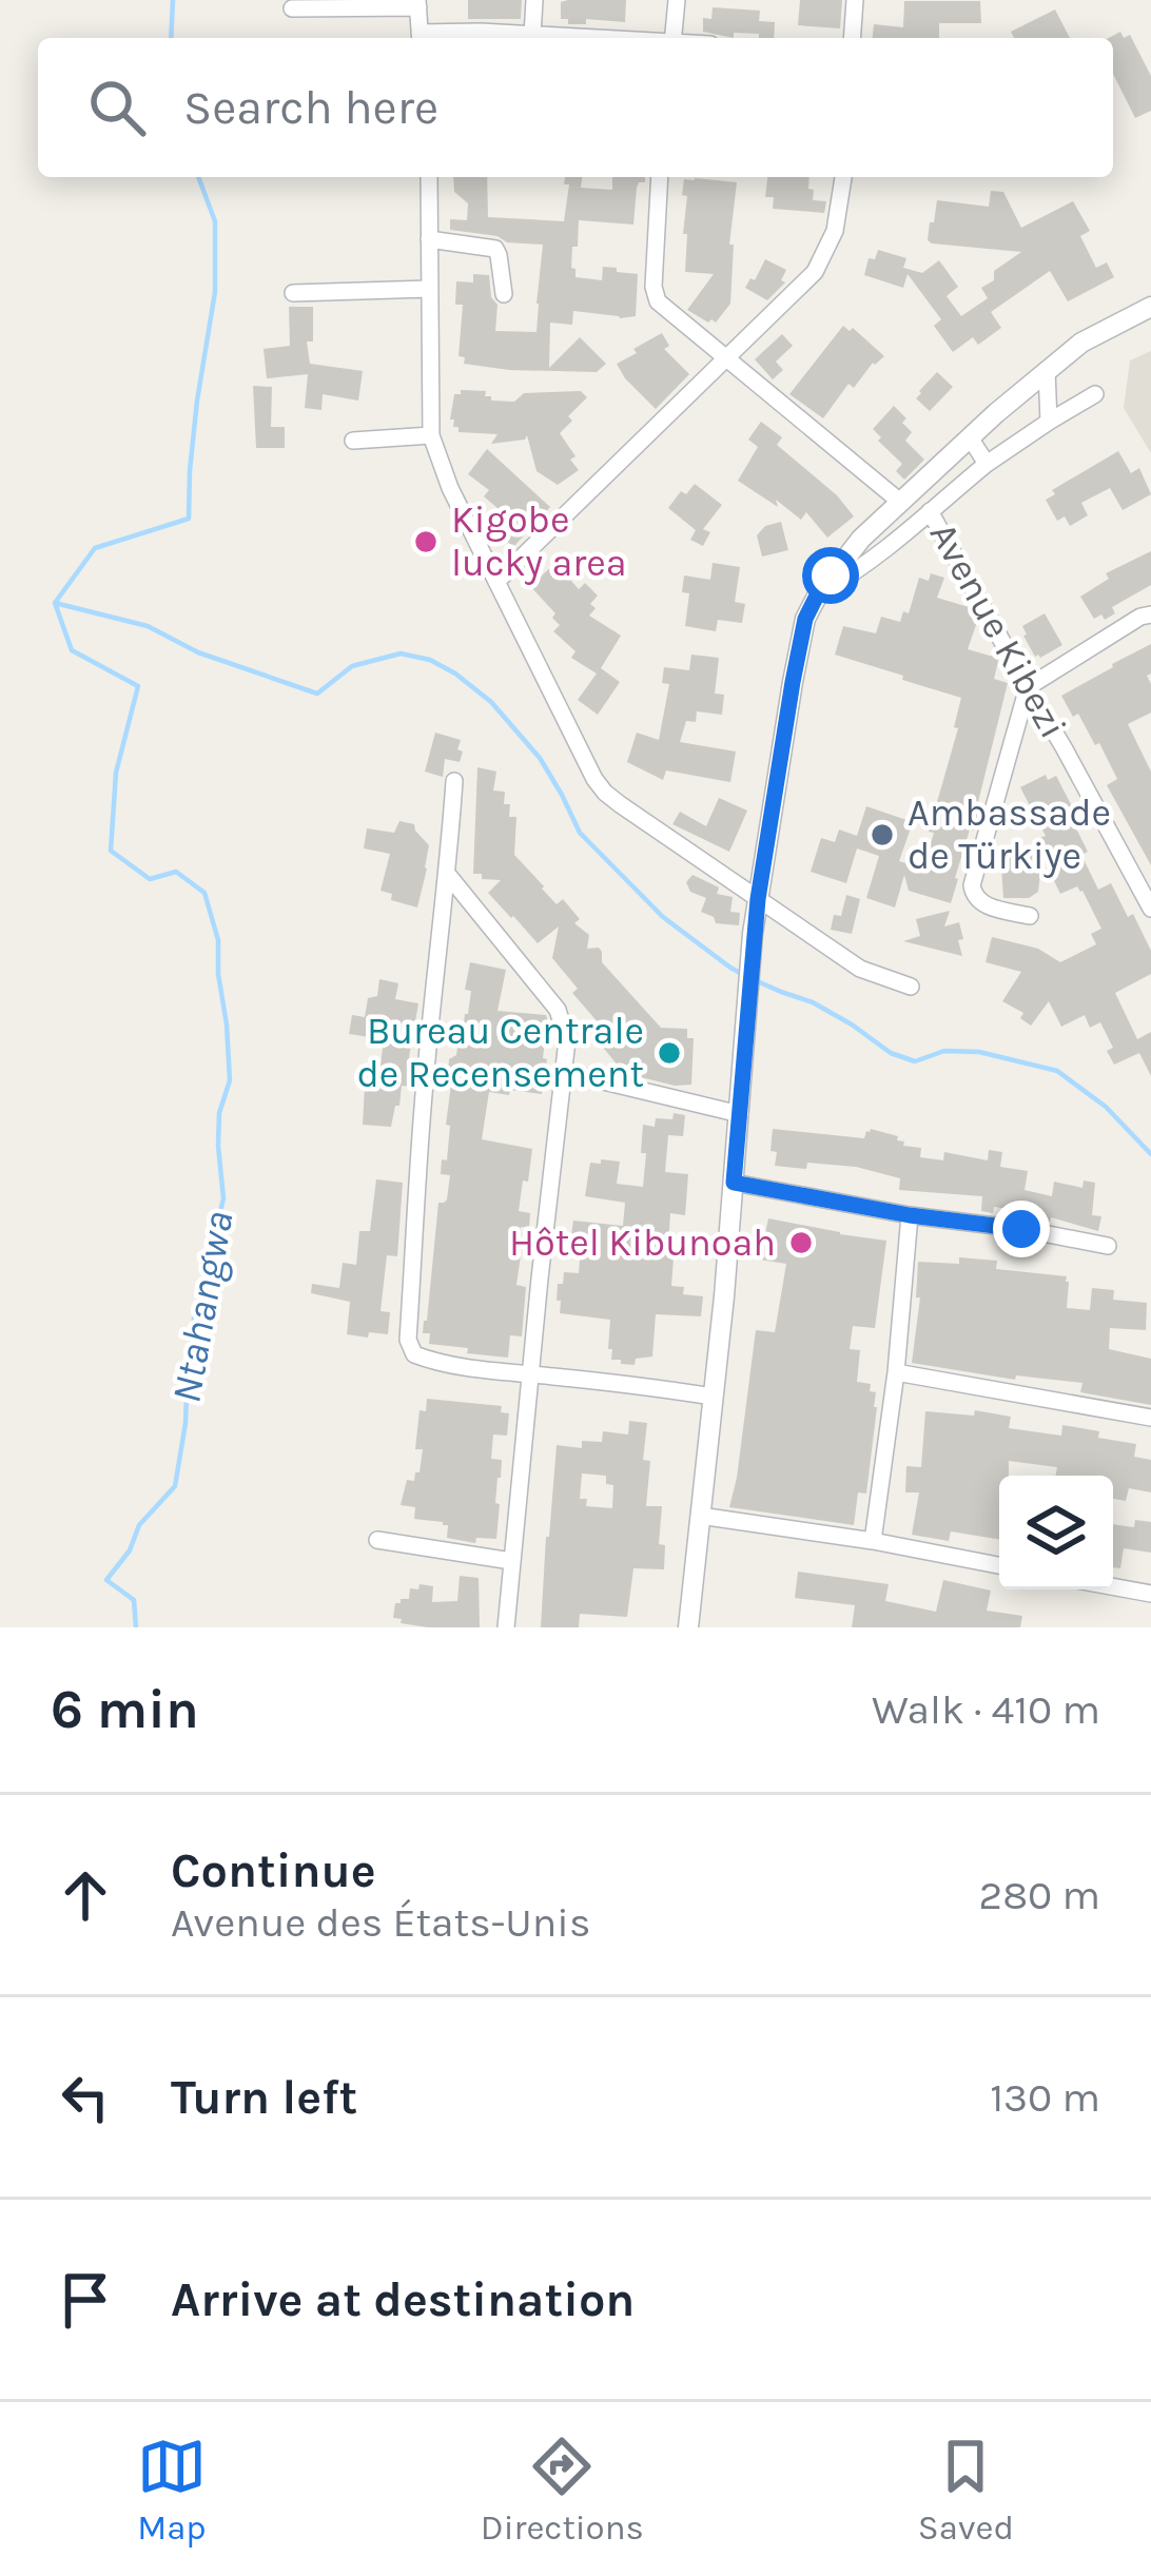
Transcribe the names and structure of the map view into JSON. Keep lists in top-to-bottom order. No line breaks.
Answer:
{"streets":{"street":["Avenue Kibezi"]},"water":["Ntahangwa"],"places":["Kigobe lucky area","Ambassade de Türkiye","Bureau Centrale de Recensement","Hôtel Kibunoah"],"page":{"search":"Search here","heading":["6 min","Walk · 410 m"],"list":[["Continue","Avenue des États-Unis","280 m"],["Turn left","130 m"],"Arrive at destination"],"nav":["Map","Directions","Saved"]}}
